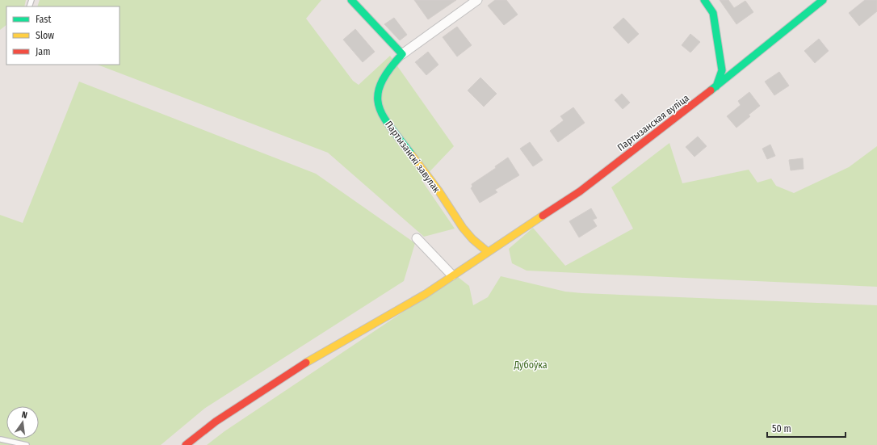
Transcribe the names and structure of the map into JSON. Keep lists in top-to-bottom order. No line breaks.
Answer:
{"streets":{"main road":["Партызанская вуліца","Партызанскі завулак"]},"crossings":[["Партызанская вуліца","Партызанскі завулак"]],"parks":["Дубоўка"],"legend":["Fast","Slow","Jam"],"scale_bar":"50 m","north":"top"}
